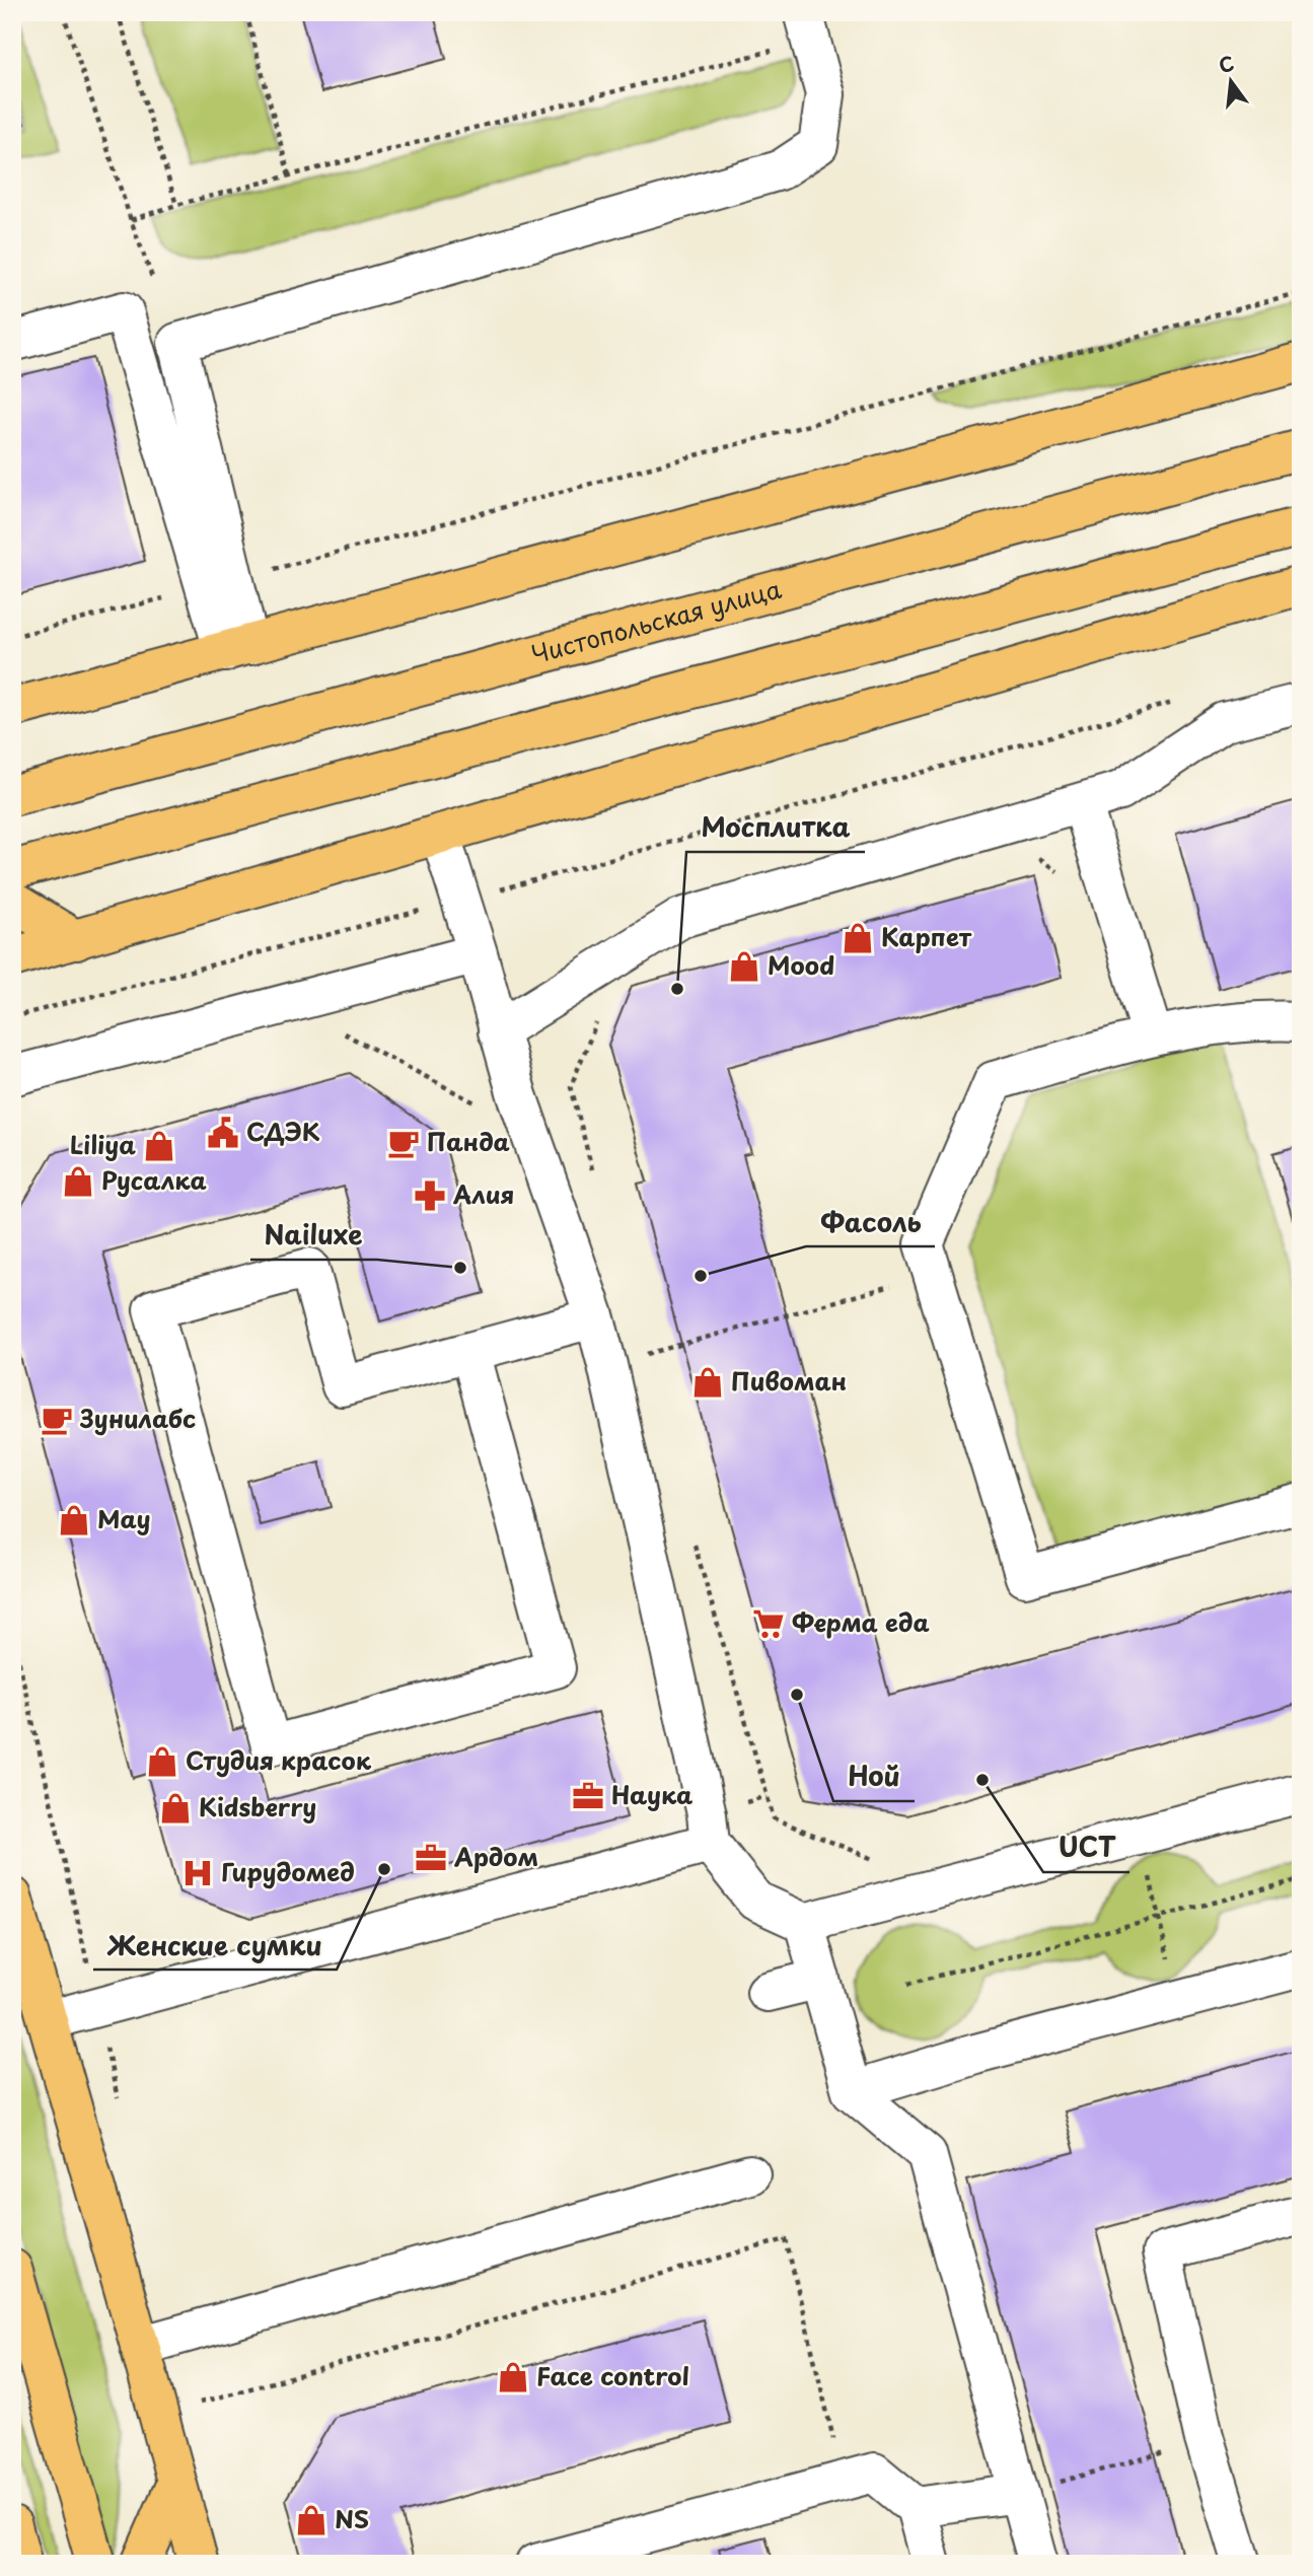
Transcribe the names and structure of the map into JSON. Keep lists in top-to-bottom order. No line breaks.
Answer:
{"streets":{"main road":["Чистопольская улица"]},"places":{"shop":["Карпет","Mood","Liliya","Русалка","Пивоман","May","Студия красок","Kidsberry","Face control","NS"],"other":["Мосплитка","Nailuxe","Фасоль","Ной","UCT","Женские сумки"],"public building":["СДЭК"],"cafe":["Панда","Зунилабс"],"pharmacy":["Алия"],"supermarket":["Ферма еда"],"office":["Наука","Ардом"],"hospital":["Гирудомед"]},"north":"top"}
